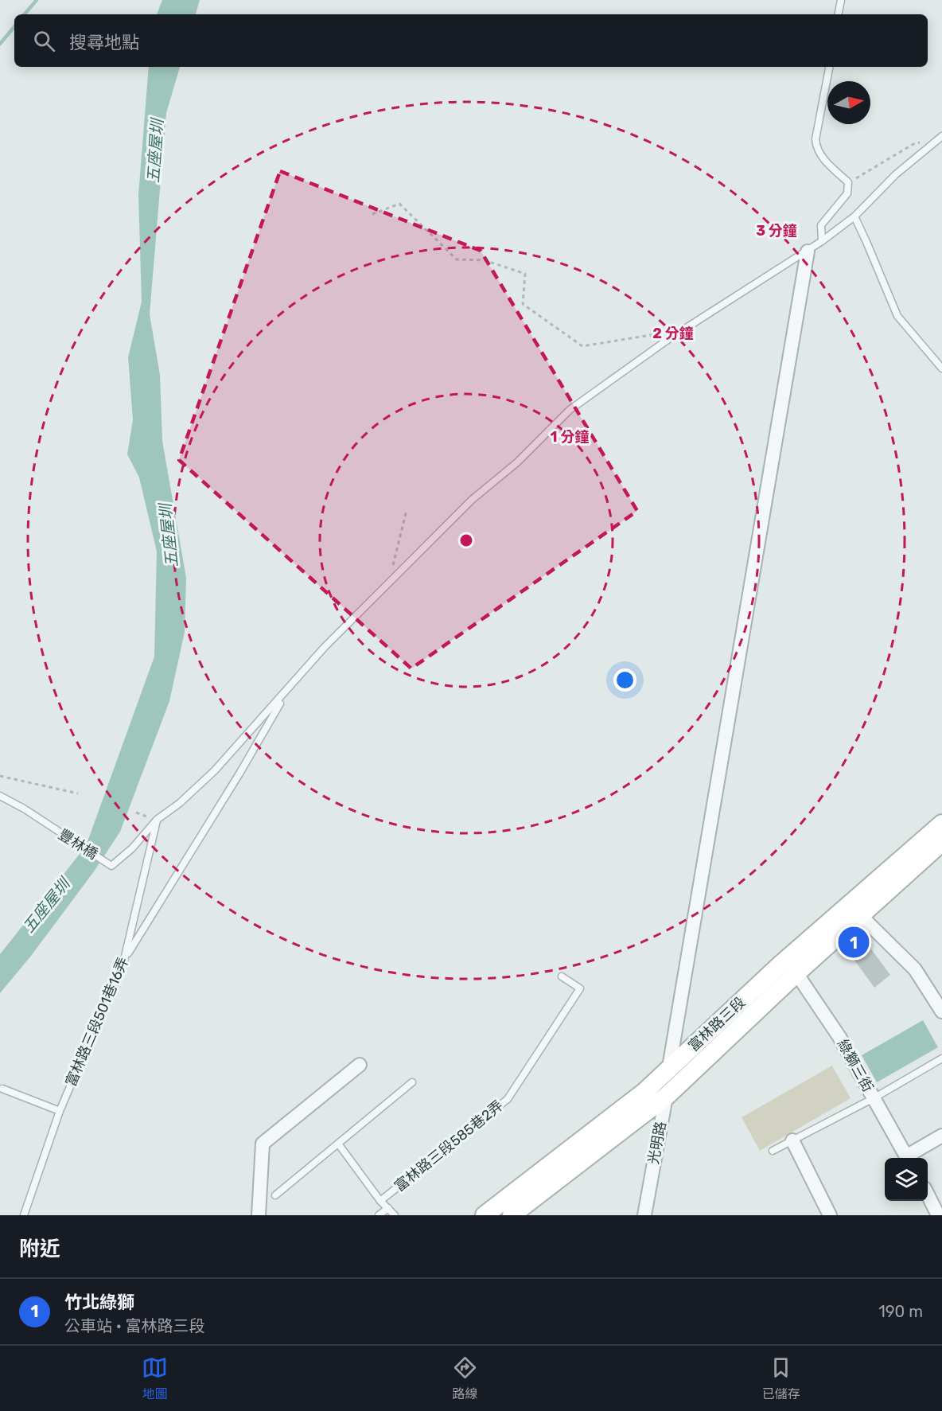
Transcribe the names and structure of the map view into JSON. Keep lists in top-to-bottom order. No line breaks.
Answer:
{"streets":{"main road":["富林路三段"],"street":["綠獅三街","光明路"],"lane":["豐林橋","富林路三段501巷16弄","富林路三段585巷2弄"]},"crossings":[["豐林橋","富林路三段501巷16弄"],["富林路三段","綠獅三街"],["富林路三段","光明路"]],"water":["五座屋圳"],"north":"right","page":{"search":"搜尋地點","pins":"1","heading":"附近","list":[{"mark":"1","name":"竹北綠獅","note":"公車站 · 富林路三段","value":"190 m"}],"nav":["地圖","路線","已儲存"]},"rings":["3 分鐘","2 分鐘","1 分鐘"]}
